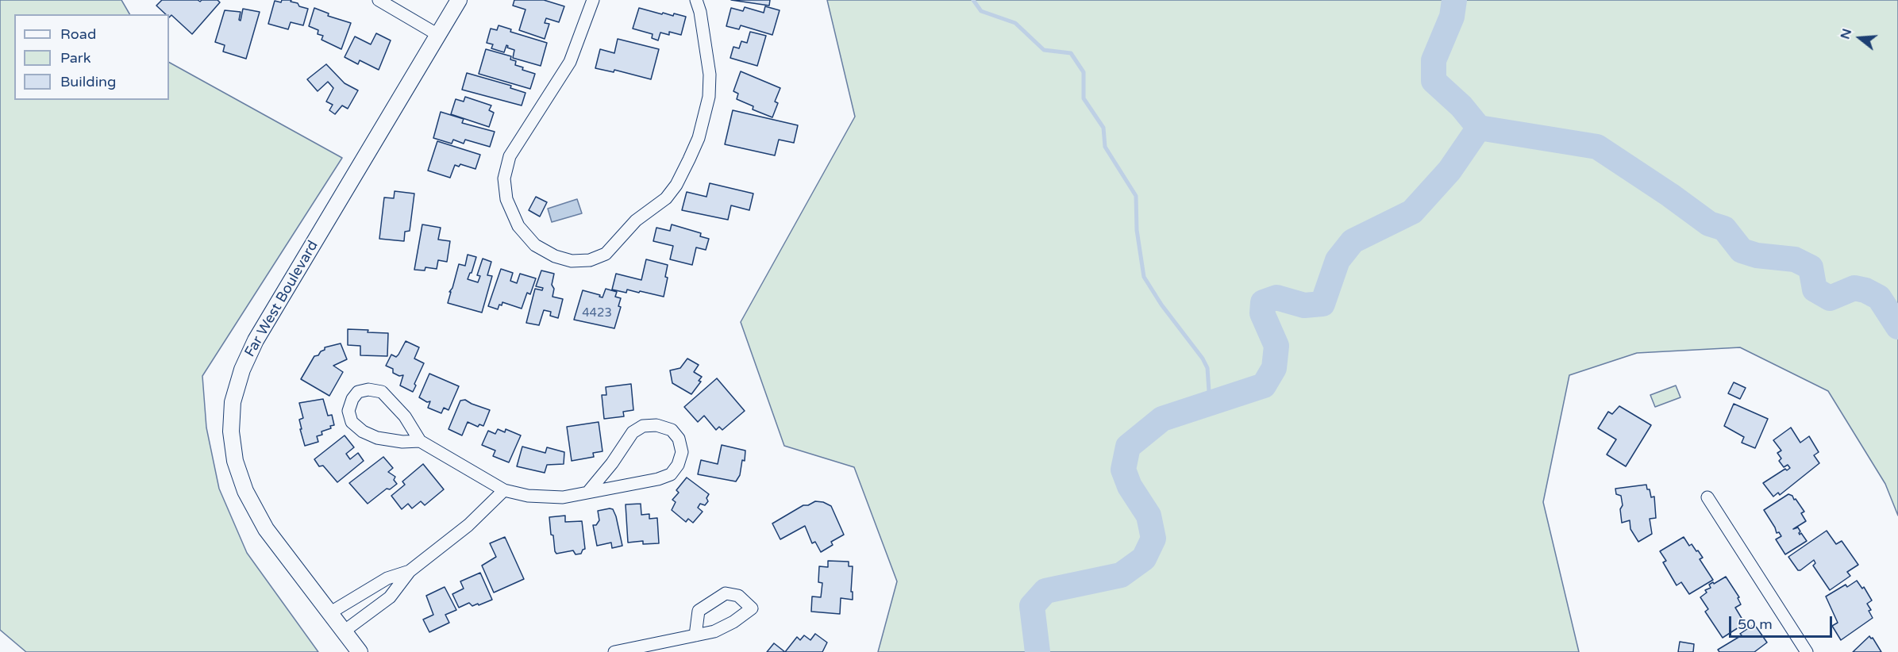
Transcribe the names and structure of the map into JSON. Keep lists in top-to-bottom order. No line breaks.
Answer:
{"streets":{"street":["Far West Boulevard"]},"house_numbers":["4423"],"legend":["Road","Park","Building"],"scale_bar":"50 m","north":"left"}
